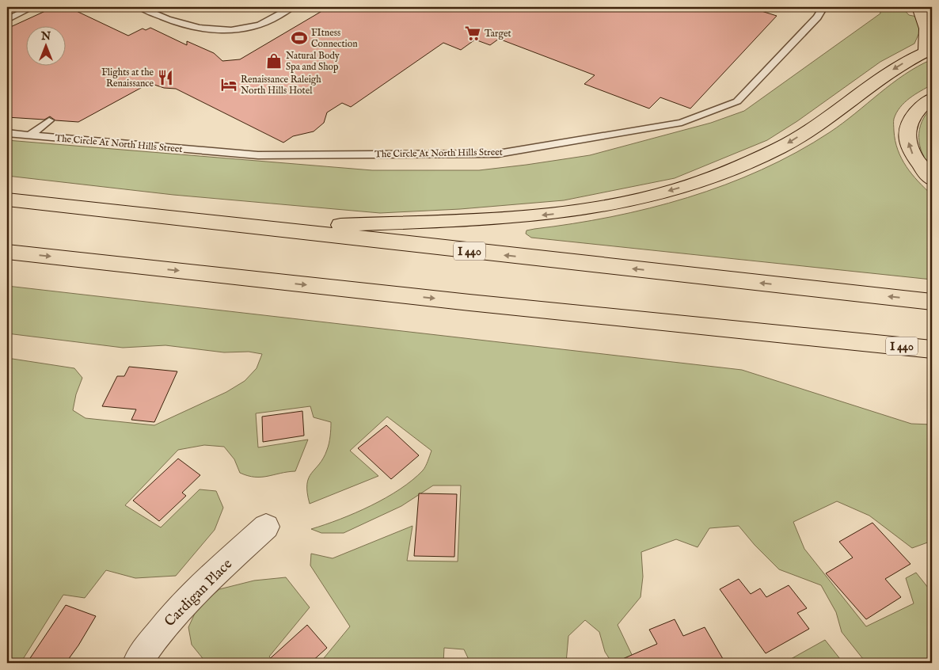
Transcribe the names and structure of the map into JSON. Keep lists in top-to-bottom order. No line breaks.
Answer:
{"streets":{"highway":["I 440"],"street":["Cardigan Place"],"lane":["The Circle At North Hills Street"]},"places":{"supermarket":["Target"],"sports":["FItness Connection"],"shop":["Natural Body Spa and Shop"],"restaurant":["Flights at the Renaissance"],"hotel":["Renaissance Raleigh North Hills Hotel"]},"north":"top"}
